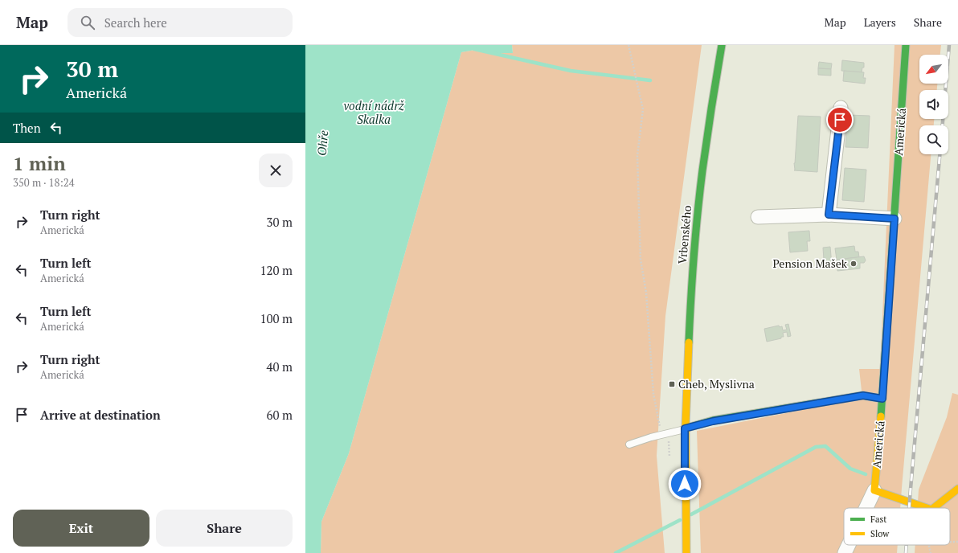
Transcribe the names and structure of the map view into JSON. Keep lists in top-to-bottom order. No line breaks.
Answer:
{"streets":{"street":["Americká","Vrbenského"]},"water":["vodní nádrž Skalka","Ohře"],"places":{"other":["Pension Mašek"],"transit":["Cheb, Myslivna"]},"legend":["Fast","Slow"],"north":"bottom left","page":{"header":"Map","search":"Search here","nav":["Map","Layers","Share"],"turn":["30 m","Americká"],"then":"Then","heading":["1 min","350 m · 18:24"],"list":[{"name":"Turn right","note":"Americká","value":"30 m"},{"name":"Turn left","note":"Americká","value":"120 m"},{"name":"Turn left","note":"Americká","value":"100 m"},{"name":"Turn right","note":"Americká","value":"40 m"},{"name":"Arrive at destination","value":"60 m"}],"buttons":["Exit","Share"]}}
